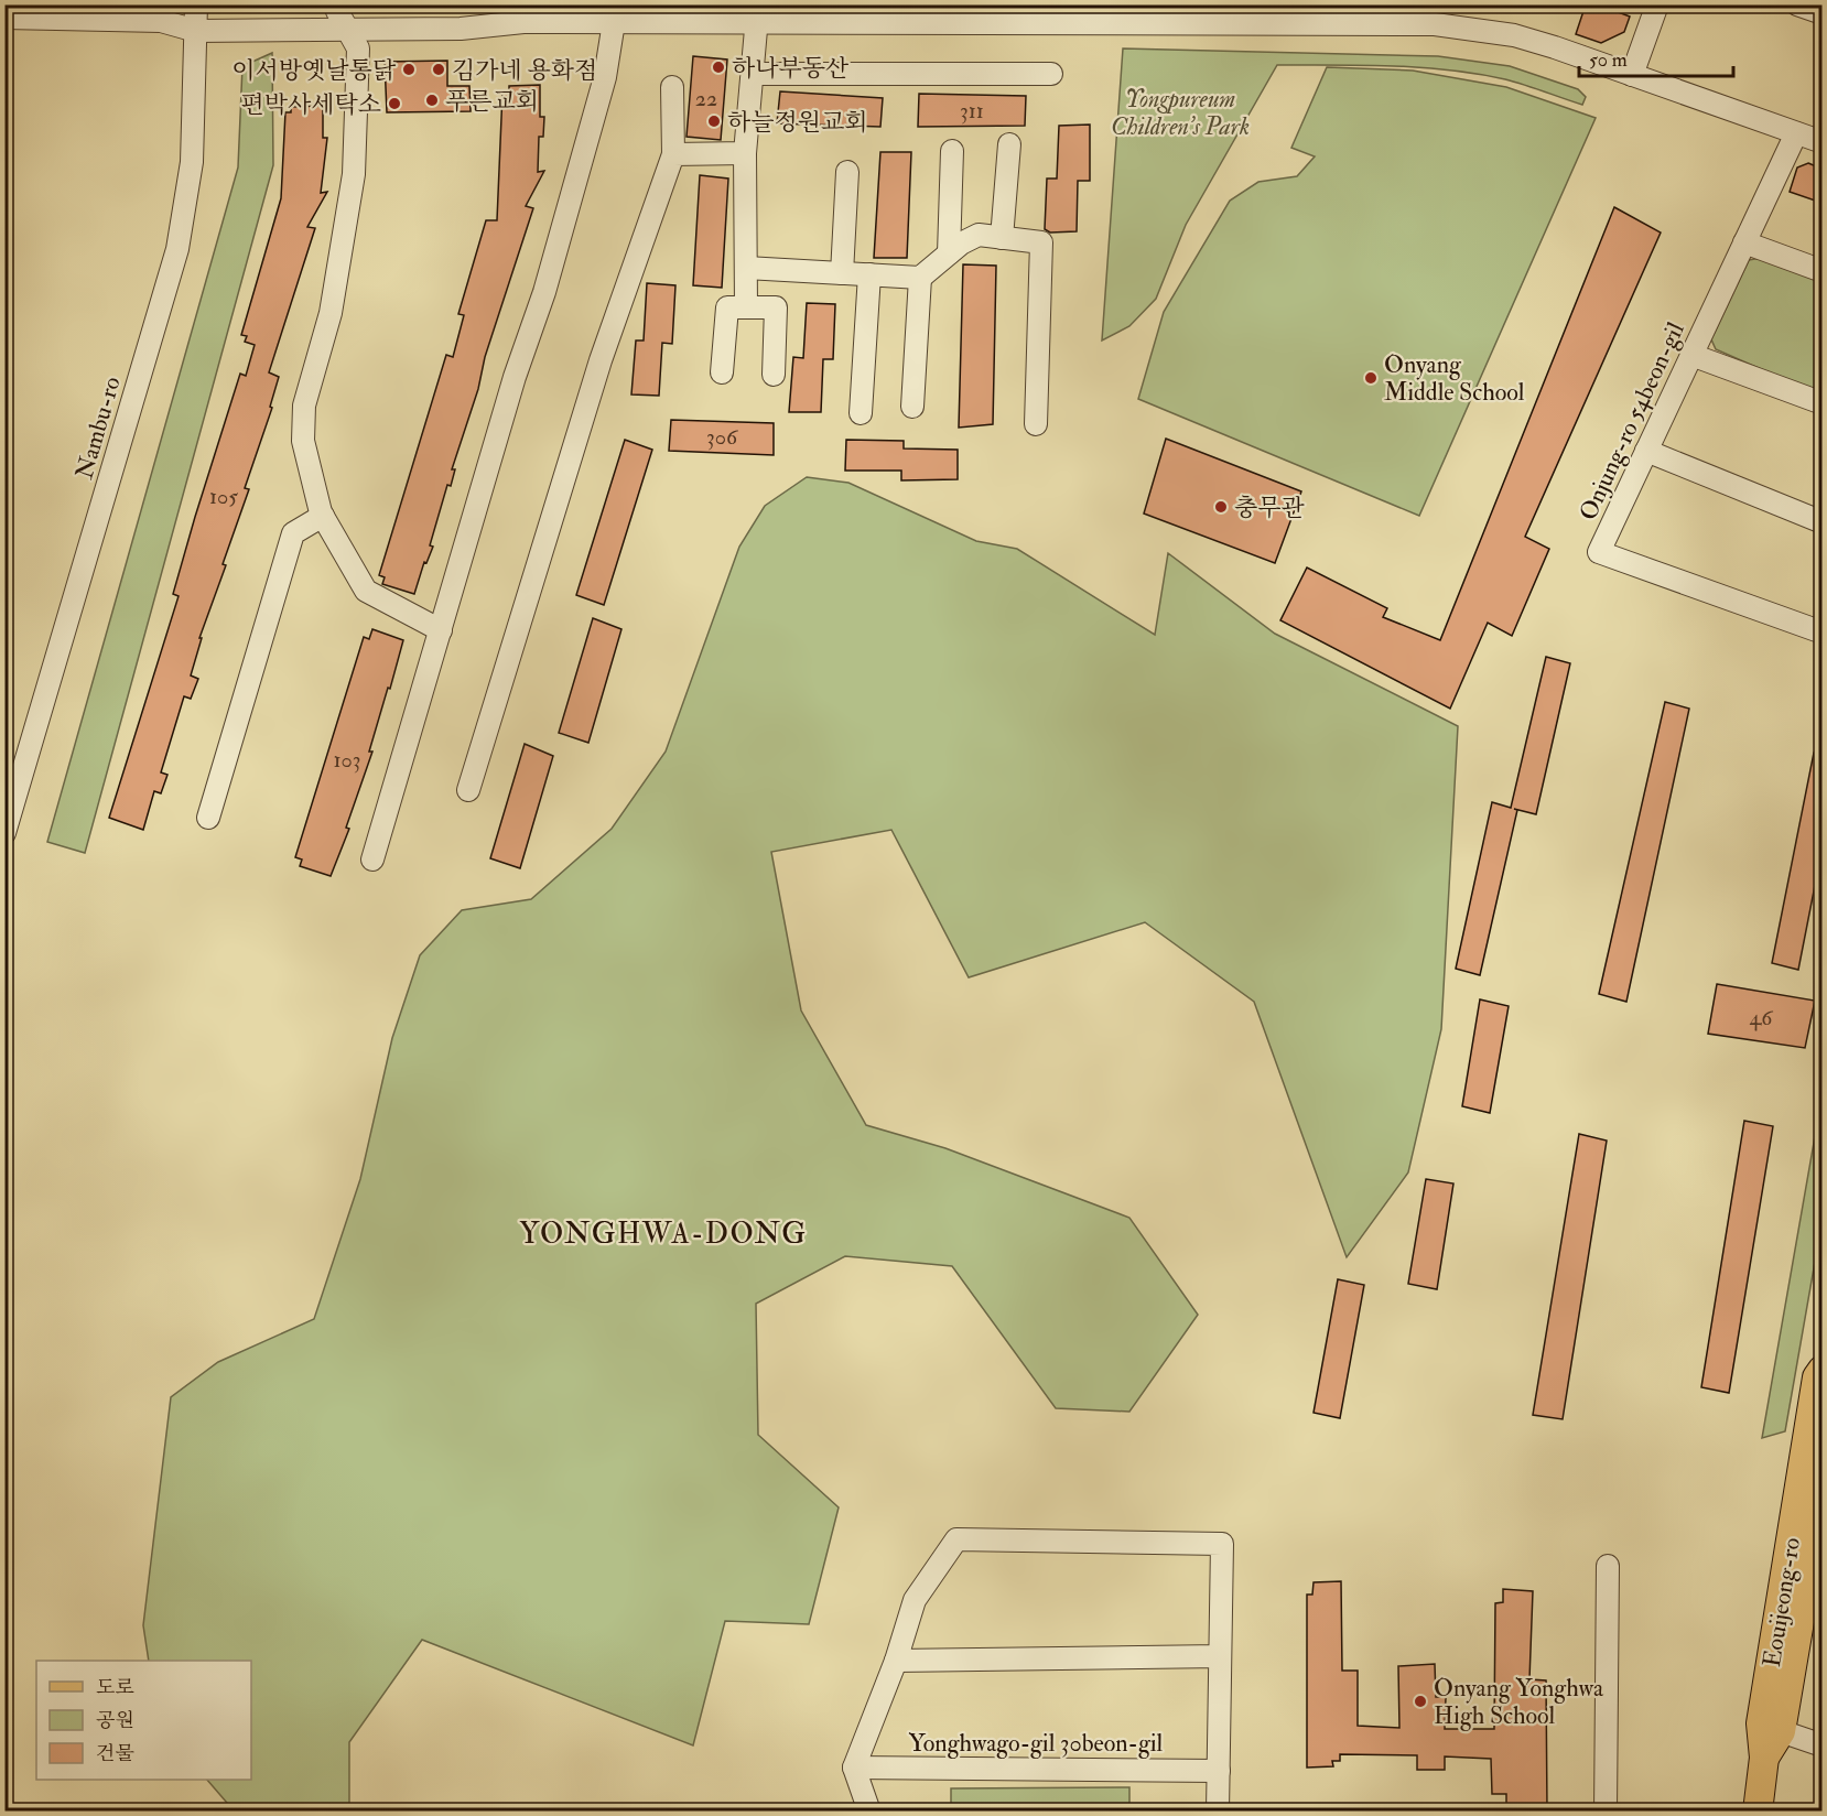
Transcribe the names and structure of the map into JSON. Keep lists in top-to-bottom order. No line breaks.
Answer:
{"streets":{"main road":["Eouijeong-ro"],"street":["Onjung-ro 54beon-gil","Nambu-ro","Yonghwago-gil 30beon-gil"]},"districts":["YONGHWA-DONG"],"parks":["Yongpureum Children's Park"],"places":["하나부동산","이서방옛날통닭","김가네 용화점","푸른교회","편박사세탁소","하늘정원교회","Onyang Middle School","충무관","Onyang Yonghwa High School"],"house_numbers":["22","311","306","105","103","46"],"legend":["도로","공원","건물"],"scale_bar":"50 m"}
